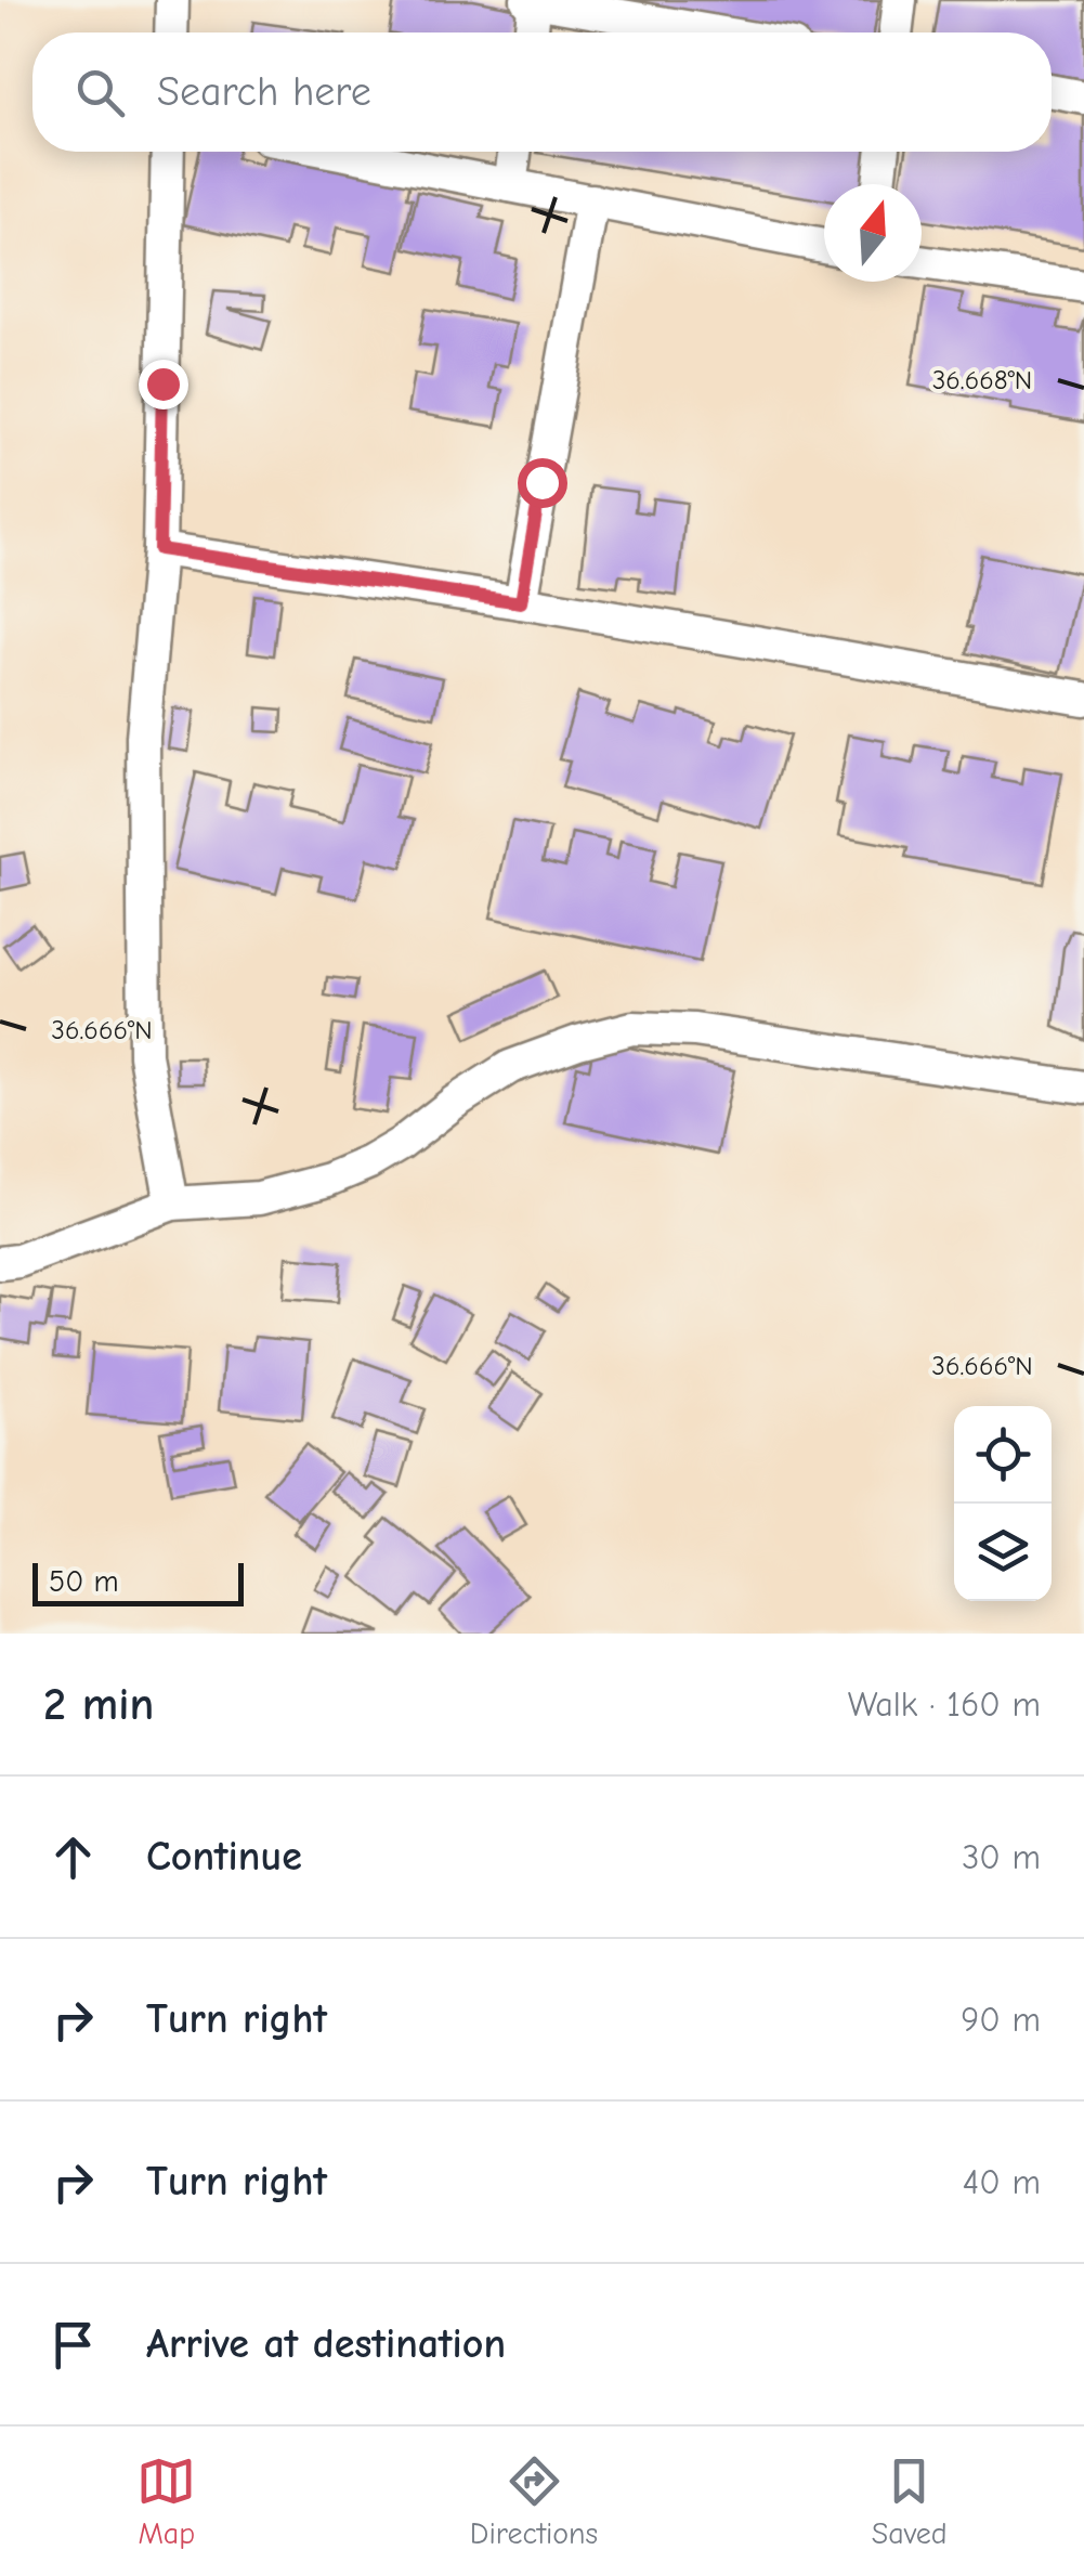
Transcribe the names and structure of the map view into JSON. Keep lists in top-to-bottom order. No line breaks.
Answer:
{"scale_bar":"50 m","north":"top","page":{"search":"Search here","scale":"50 m","heading":["2 min","Walk · 160 m"],"list":[["Continue","30 m"],["Turn right","90 m"],["Turn right","40 m"],"Arrive at destination"],"nav":["Map","Directions","Saved"]},"coordinates":["36.668°N","36.666°N"]}
